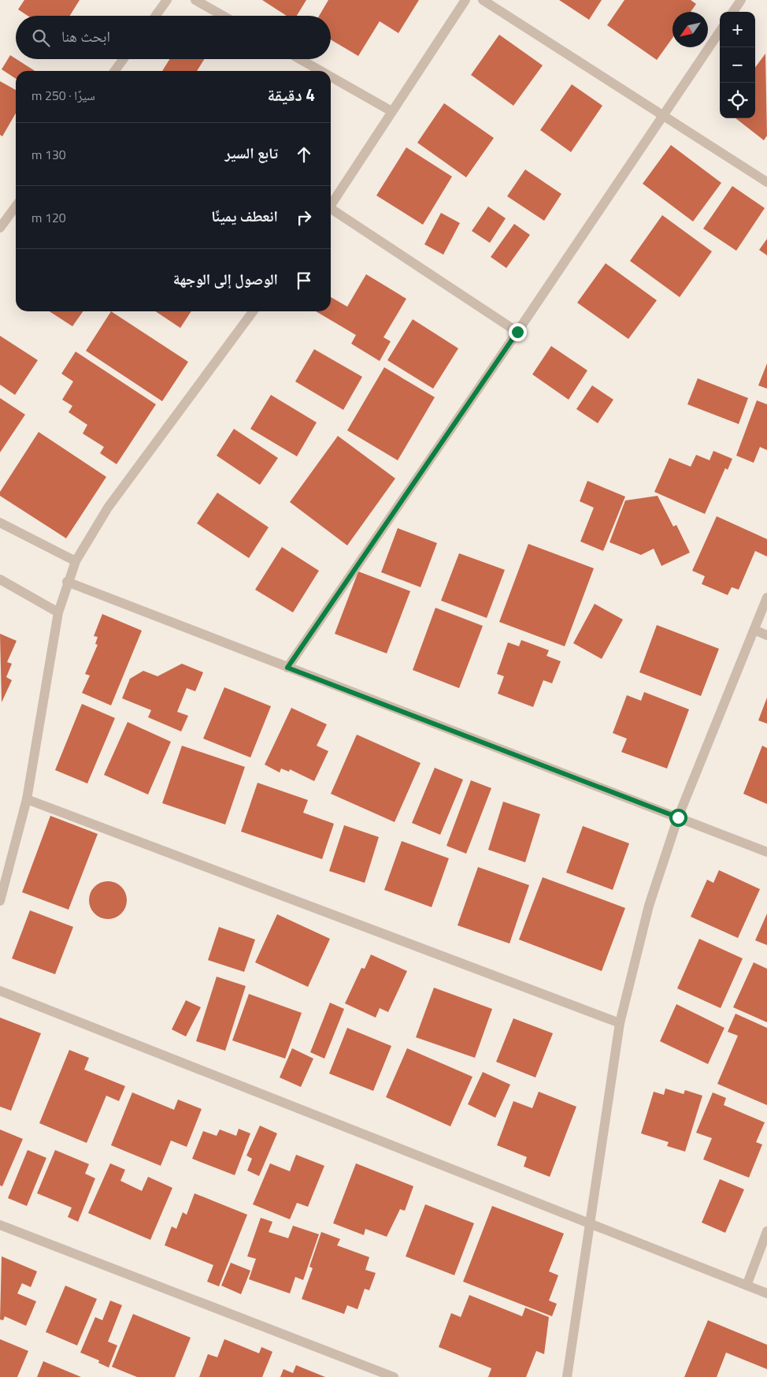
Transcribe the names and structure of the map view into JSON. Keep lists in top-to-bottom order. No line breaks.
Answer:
{"north":"bottom left","page":{"map_buttons":["+","−"],"search":"ابحث هنا","heading":["4 دقيقة","سيرًا · 250 m"],"list":[["تابع السير","130 m"],["انعطف يمينًا","120 m"],"الوصول إلى الوجهة"]}}
